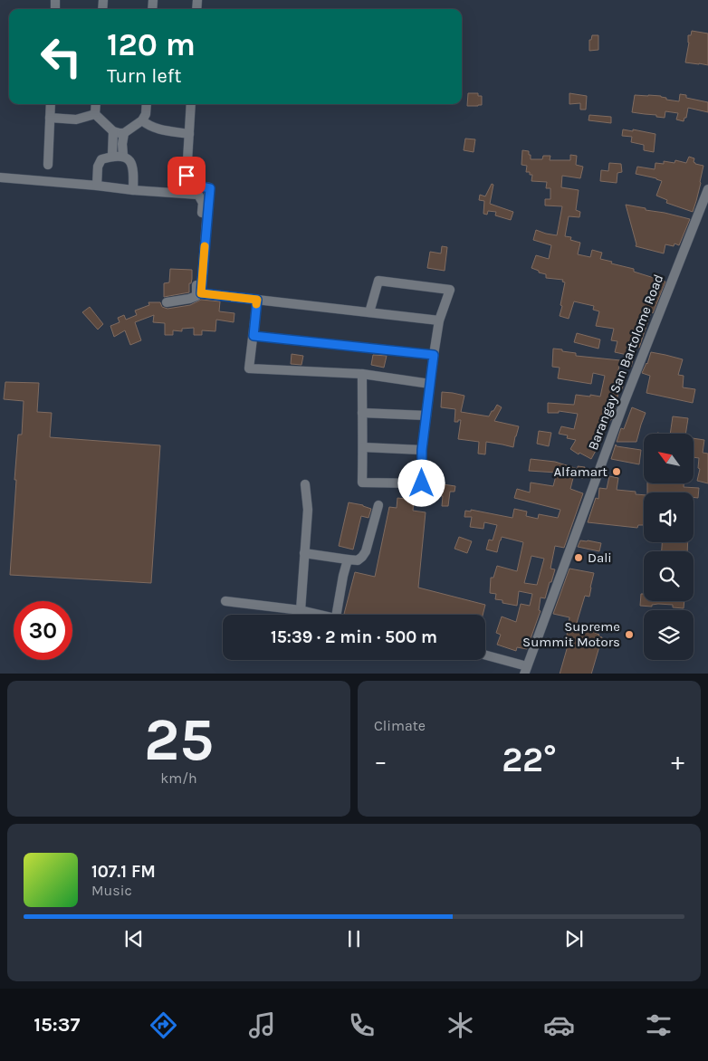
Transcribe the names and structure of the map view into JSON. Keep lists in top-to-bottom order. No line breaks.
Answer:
{"streets":{"street":["Barangay San Bartolome Road"]},"places":["Alfamart","Dali","Supreme Summit Motors"],"north":"top left","page":{"turn":["120 m","Turn left"],"limit":"30","trip":"15:39 · 2 min · 500 m","tile":[["25","km/h"],"Climate"],"heat":["−","22°","+"],"song":["107.1 FM","Music"],"tabs":"15:37"}}
